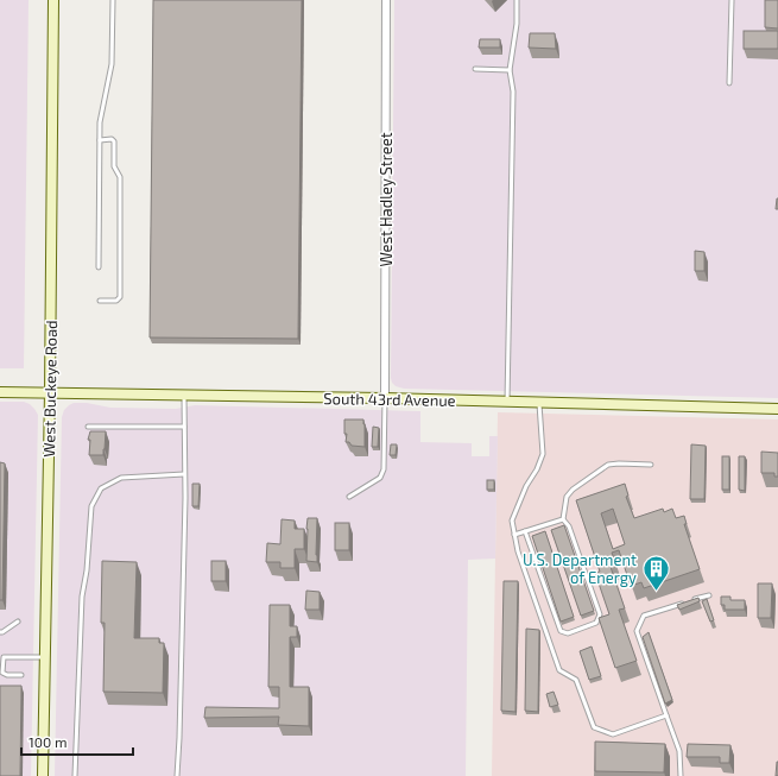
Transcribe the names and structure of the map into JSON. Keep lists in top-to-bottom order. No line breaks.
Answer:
{"streets":{"main road":["West Buckeye Road","South 43rd Avenue"],"street":["West Hadley Street"]},"crossings":[["West Hadley Street","South 43rd Avenue"],["West Buckeye Road","South 43rd Avenue"]],"places":{"building":["U.S. Department of Energy"]},"scale_bar":"100 m"}
